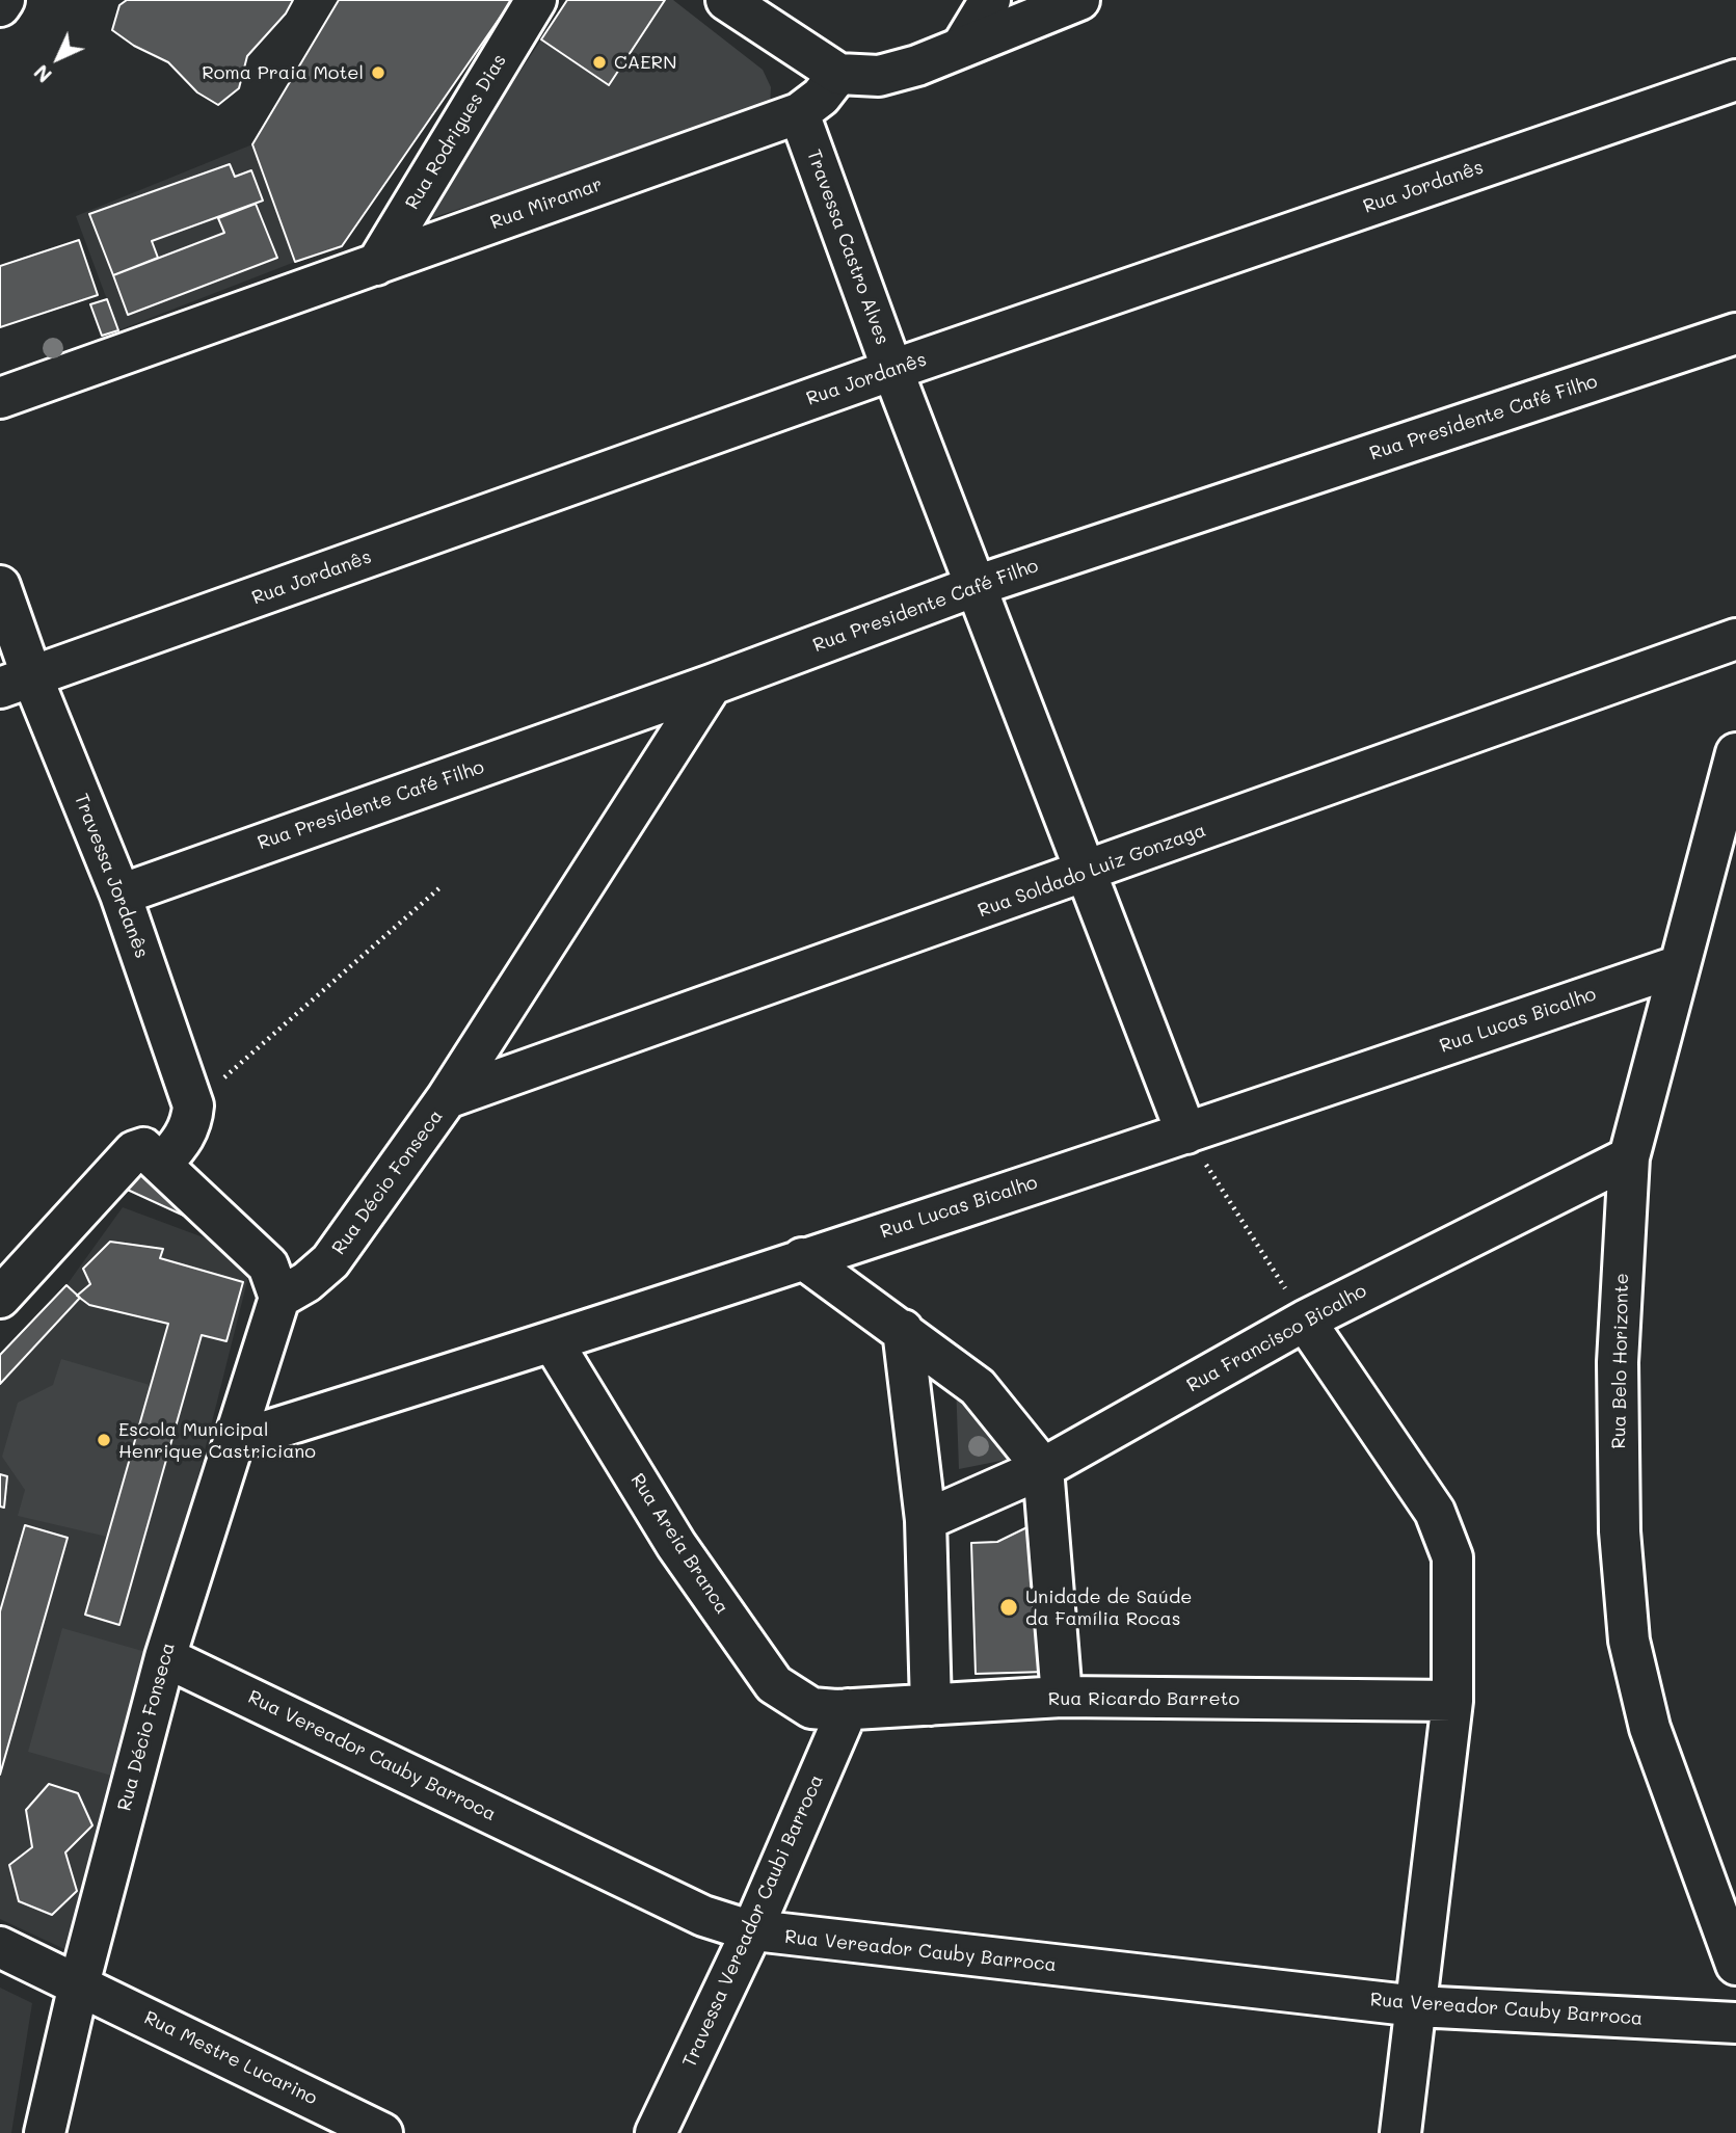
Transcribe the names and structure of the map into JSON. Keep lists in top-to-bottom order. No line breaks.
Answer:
{"streets":{"street":["Rua Rodrigues Dias","Rua Jordanês","Rua Miramar","Travessa Castro Alves","Rua Presidente Café Filho","Rua Soldado Luiz Gonzaga","Travessa Jordanês","Rua Lucas Bicalho","Rua Décio Fonseca","Rua Francisco Bicalho","Rua Belo Horizonte","Rua Areia Branca","Rua Ricardo Barreto","Rua Vereador Cauby Barroca","Travessa Vereador Caubi Barroca","Rua Mestre Lucarino"]},"crossings":[["Rua Rodrigues Dias","Rua Miramar"],["Rua Jordanês","Travessa Castro Alves"],["Rua Jordanês","Travessa Jordanês"],["Rua Miramar","Travessa Castro Alves"],["Travessa Castro Alves","Rua Presidente Café Filho"],["Travessa Castro Alves","Rua Soldado Luiz Gonzaga"],["Travessa Castro Alves","Rua Lucas Bicalho"],["Rua Presidente Café Filho","Travessa Jordanês"],["Rua Presidente Café Filho","Rua Décio Fonseca"],["Rua Soldado Luiz Gonzaga","Rua Décio Fonseca"],["Rua Lucas Bicalho","Rua Décio Fonseca"],["Rua Lucas Bicalho","Rua Belo Horizonte"],["Rua Lucas Bicalho","Rua Areia Branca"],["Rua Décio Fonseca","Rua Vereador Cauby Barroca"],["Rua Décio Fonseca","Rua Mestre Lucarino"],["Rua Francisco Bicalho","Rua Belo Horizonte"],["Rua Areia Branca","Rua Ricardo Barreto"],["Rua Areia Branca","Travessa Vereador Caubi Barroca"],["Rua Ricardo Barreto","Travessa Vereador Caubi Barroca"],["Rua Vereador Cauby Barroca","Travessa Vereador Caubi Barroca"]],"places":["CAERN","Roma Praia Motel","Escola Municipal Henrique Castriciano","Unidade de Saúde da Família Rocas"],"north":"bottom left"}
